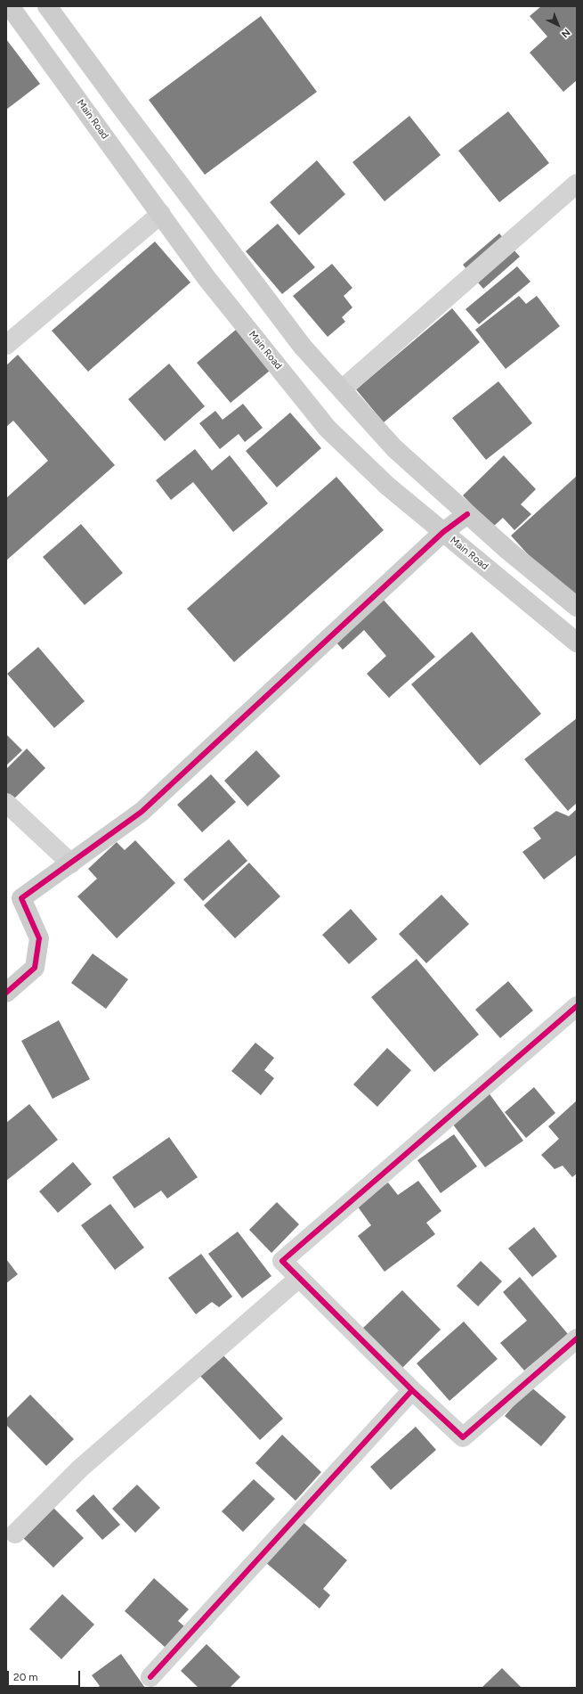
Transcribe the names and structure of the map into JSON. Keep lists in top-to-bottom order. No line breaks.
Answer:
{"streets":{"main road":["Main Road"]},"scale_bar":"20 m","north":"bottom right"}
